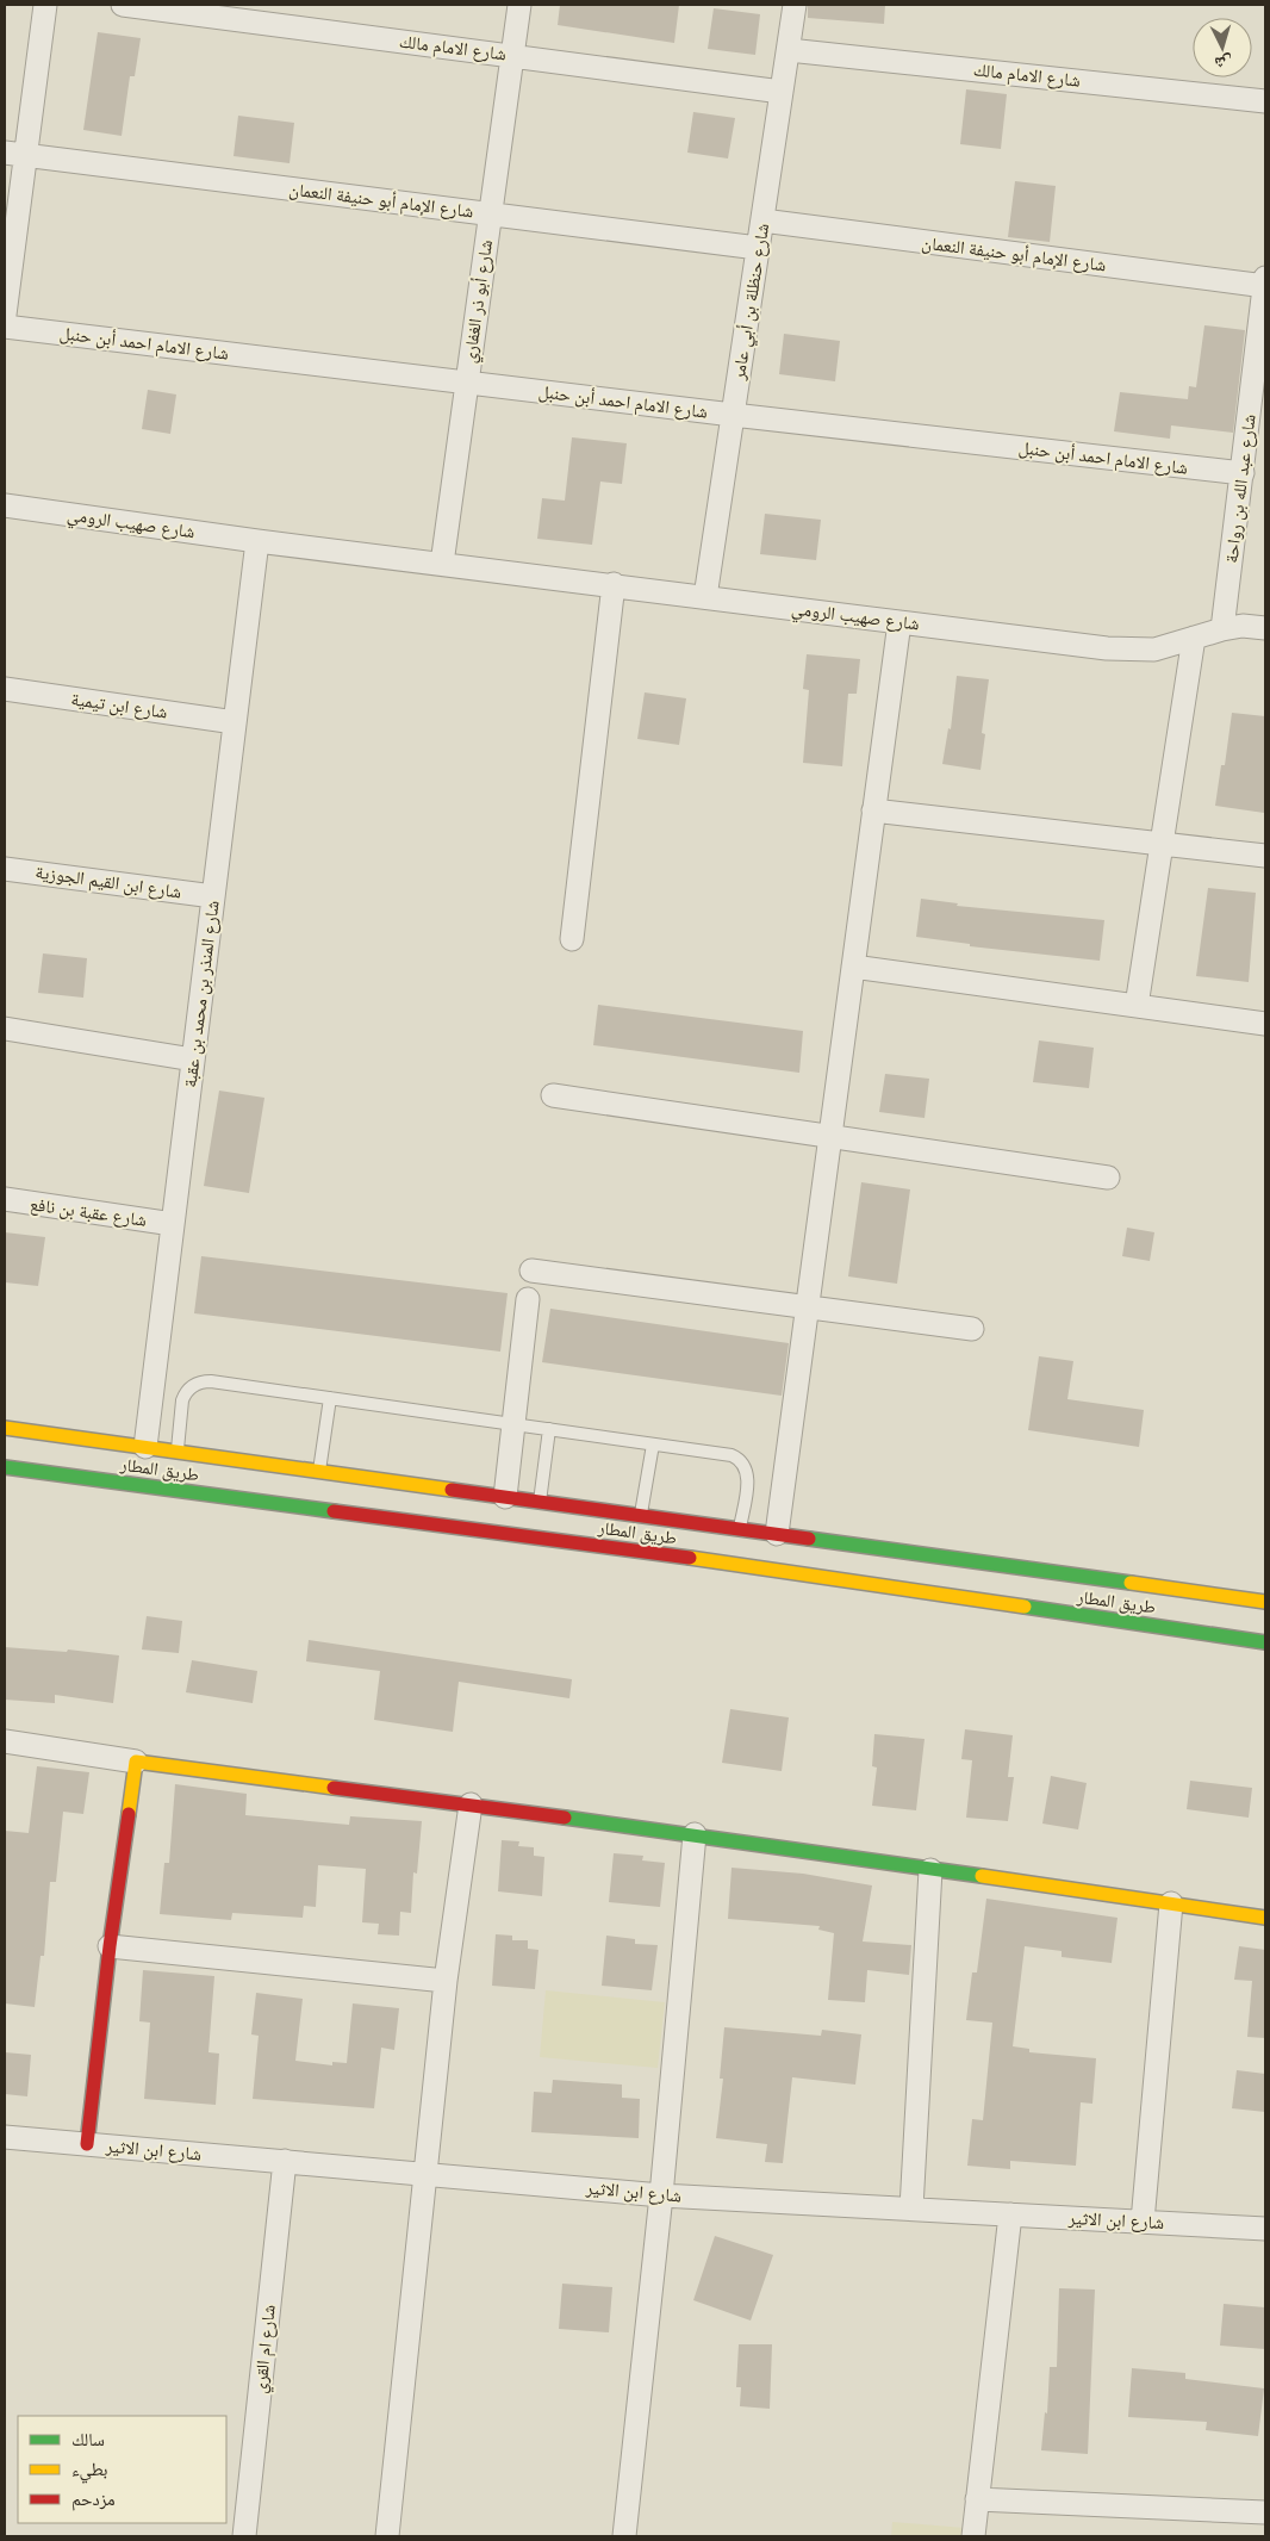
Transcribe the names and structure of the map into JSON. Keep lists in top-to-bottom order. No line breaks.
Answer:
{"streets":{"main road":["طريق المطار"],"street":["شارع الامام مالك","شارع الإمام أبو حنيفة النعمان","شارع أبو ذر الغفاري","شارع حنظلة بن أبي عامر","شارع الامام احمد أبن حنبل","شارع عبد الله بن رواحة","شارع صهيب الرومي","شارع ابن تيمية","شارع ابن القيم الجوزية","شارع المنذر بن محمد بن عقبة","شارع عقبة بن نافع","شارع ابن الاثير","شارع ام القري"]},"crossings":[["شارع الامام مالك","شارع أبو ذر الغفاري"],["شارع الامام مالك","شارع حنظلة بن أبي عامر"],["شارع الإمام أبو حنيفة النعمان","شارع أبو ذر الغفاري"],["شارع الإمام أبو حنيفة النعمان","شارع حنظلة بن أبي عامر"],["شارع الإمام أبو حنيفة النعمان","شارع عبد الله بن رواحة"],["شارع أبو ذر الغفاري","شارع الامام احمد أبن حنبل"],["شارع أبو ذر الغفاري","شارع صهيب الرومي"],["شارع حنظلة بن أبي عامر","شارع الامام احمد أبن حنبل"],["شارع حنظلة بن أبي عامر","شارع صهيب الرومي"],["شارع الامام احمد أبن حنبل","شارع عبد الله بن رواحة"],["شارع عبد الله بن رواحة","شارع صهيب الرومي"],["شارع صهيب الرومي","شارع المنذر بن محمد بن عقبة"],["شارع ابن تيمية","شارع المنذر بن محمد بن عقبة"],["شارع ابن القيم الجوزية","شارع المنذر بن محمد بن عقبة"],["شارع المنذر بن محمد بن عقبة","شارع عقبة بن نافع"],["شارع المنذر بن محمد بن عقبة","طريق المطار"],["شارع ابن الاثير","شارع ام القري"]],"legend":["سالك","بطيء","مزدحم"],"north":"bottom"}
